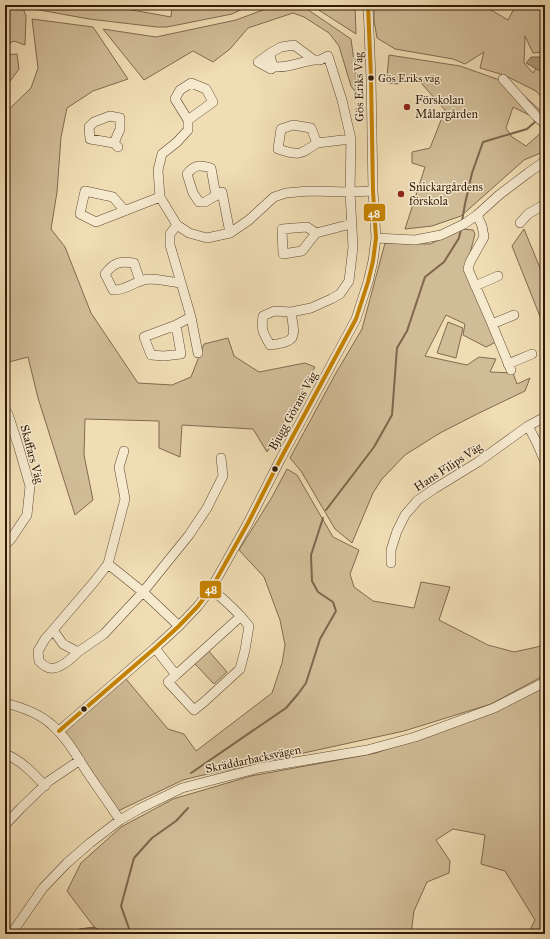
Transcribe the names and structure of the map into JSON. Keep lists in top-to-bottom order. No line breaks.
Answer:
{"streets":{"street":["Gös Eriks Väg","Bjugg Görans Väg","Skaffars Väg","Hans Filips Väg","Skräddarbacksvägen"]},"places":["Gös Eriks väg","Förskolan Målargården","Snickargårdens förskola"],"lines":["transit line 48"]}
